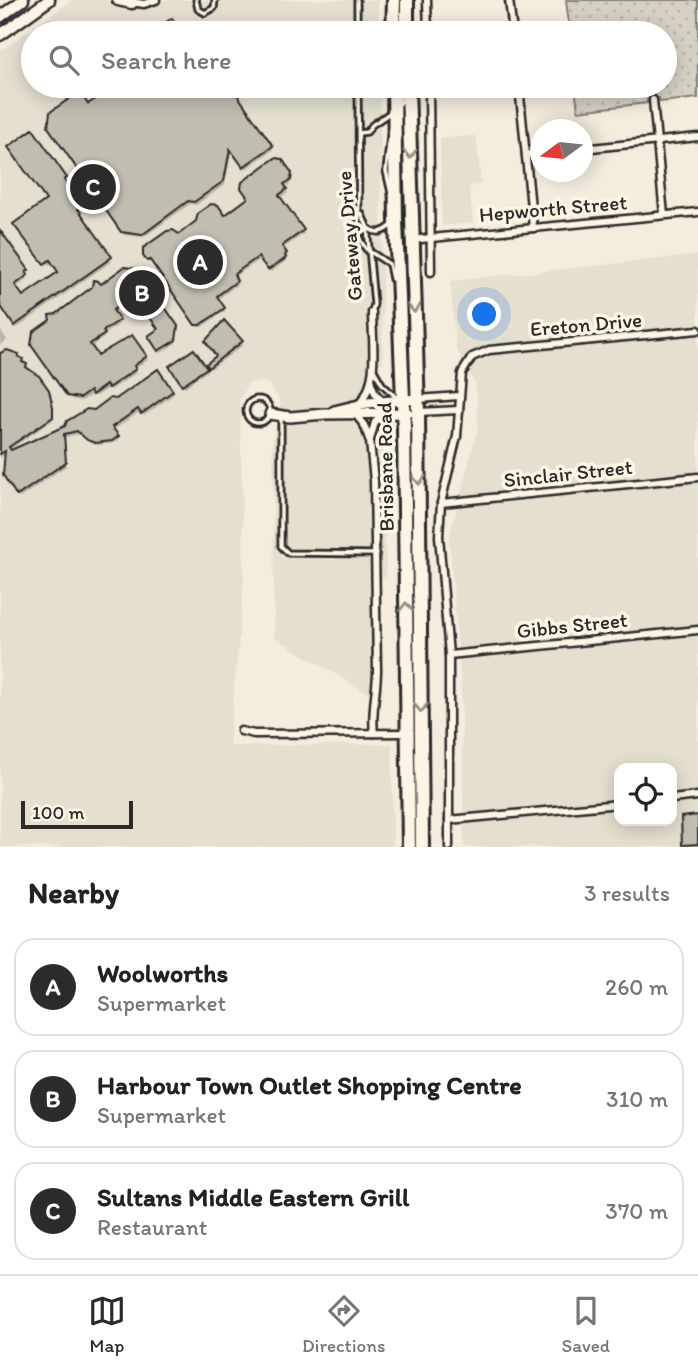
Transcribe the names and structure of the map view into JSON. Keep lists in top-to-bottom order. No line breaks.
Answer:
{"streets":{"highway":["Brisbane Road"],"street":["Hepworth Street","Gateway Drive","Ereton Drive","Sinclair Street","Gibbs Street"]},"crossings":[["Hepworth Street","Brisbane Road"],["Ereton Drive","Brisbane Road"]],"scale_bar":"100 m","north":"left","page":{"search":"Search here","pins":["C","A","B"],"scale":"100 m","heading":["Nearby","3 results"],"list":[{"mark":"A","name":"Woolworths","note":"Supermarket","value":"260 m"},{"mark":"B","name":"Harbour Town Outlet Shopping Centre","note":"Supermarket","value":"310 m"},{"mark":"C","name":"Sultans Middle Eastern Grill","note":"Restaurant","value":"370 m"}],"nav":["Map","Directions","Saved"]}}
